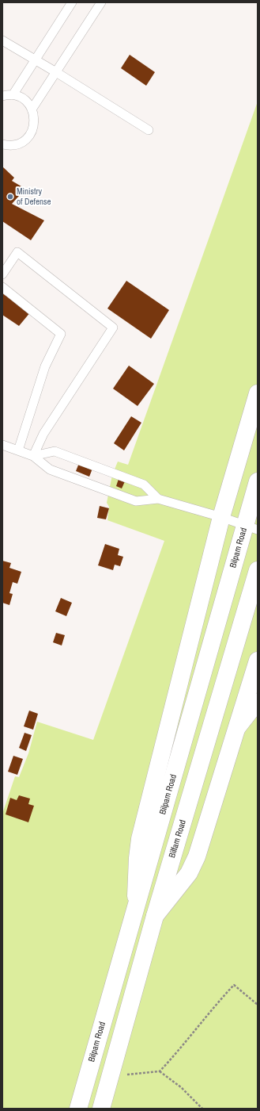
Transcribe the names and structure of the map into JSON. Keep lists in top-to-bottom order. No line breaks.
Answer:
{"streets":{"main road":["Bilpam Road","Bilfam Road"]},"places":["Ministry of Defense"]}
